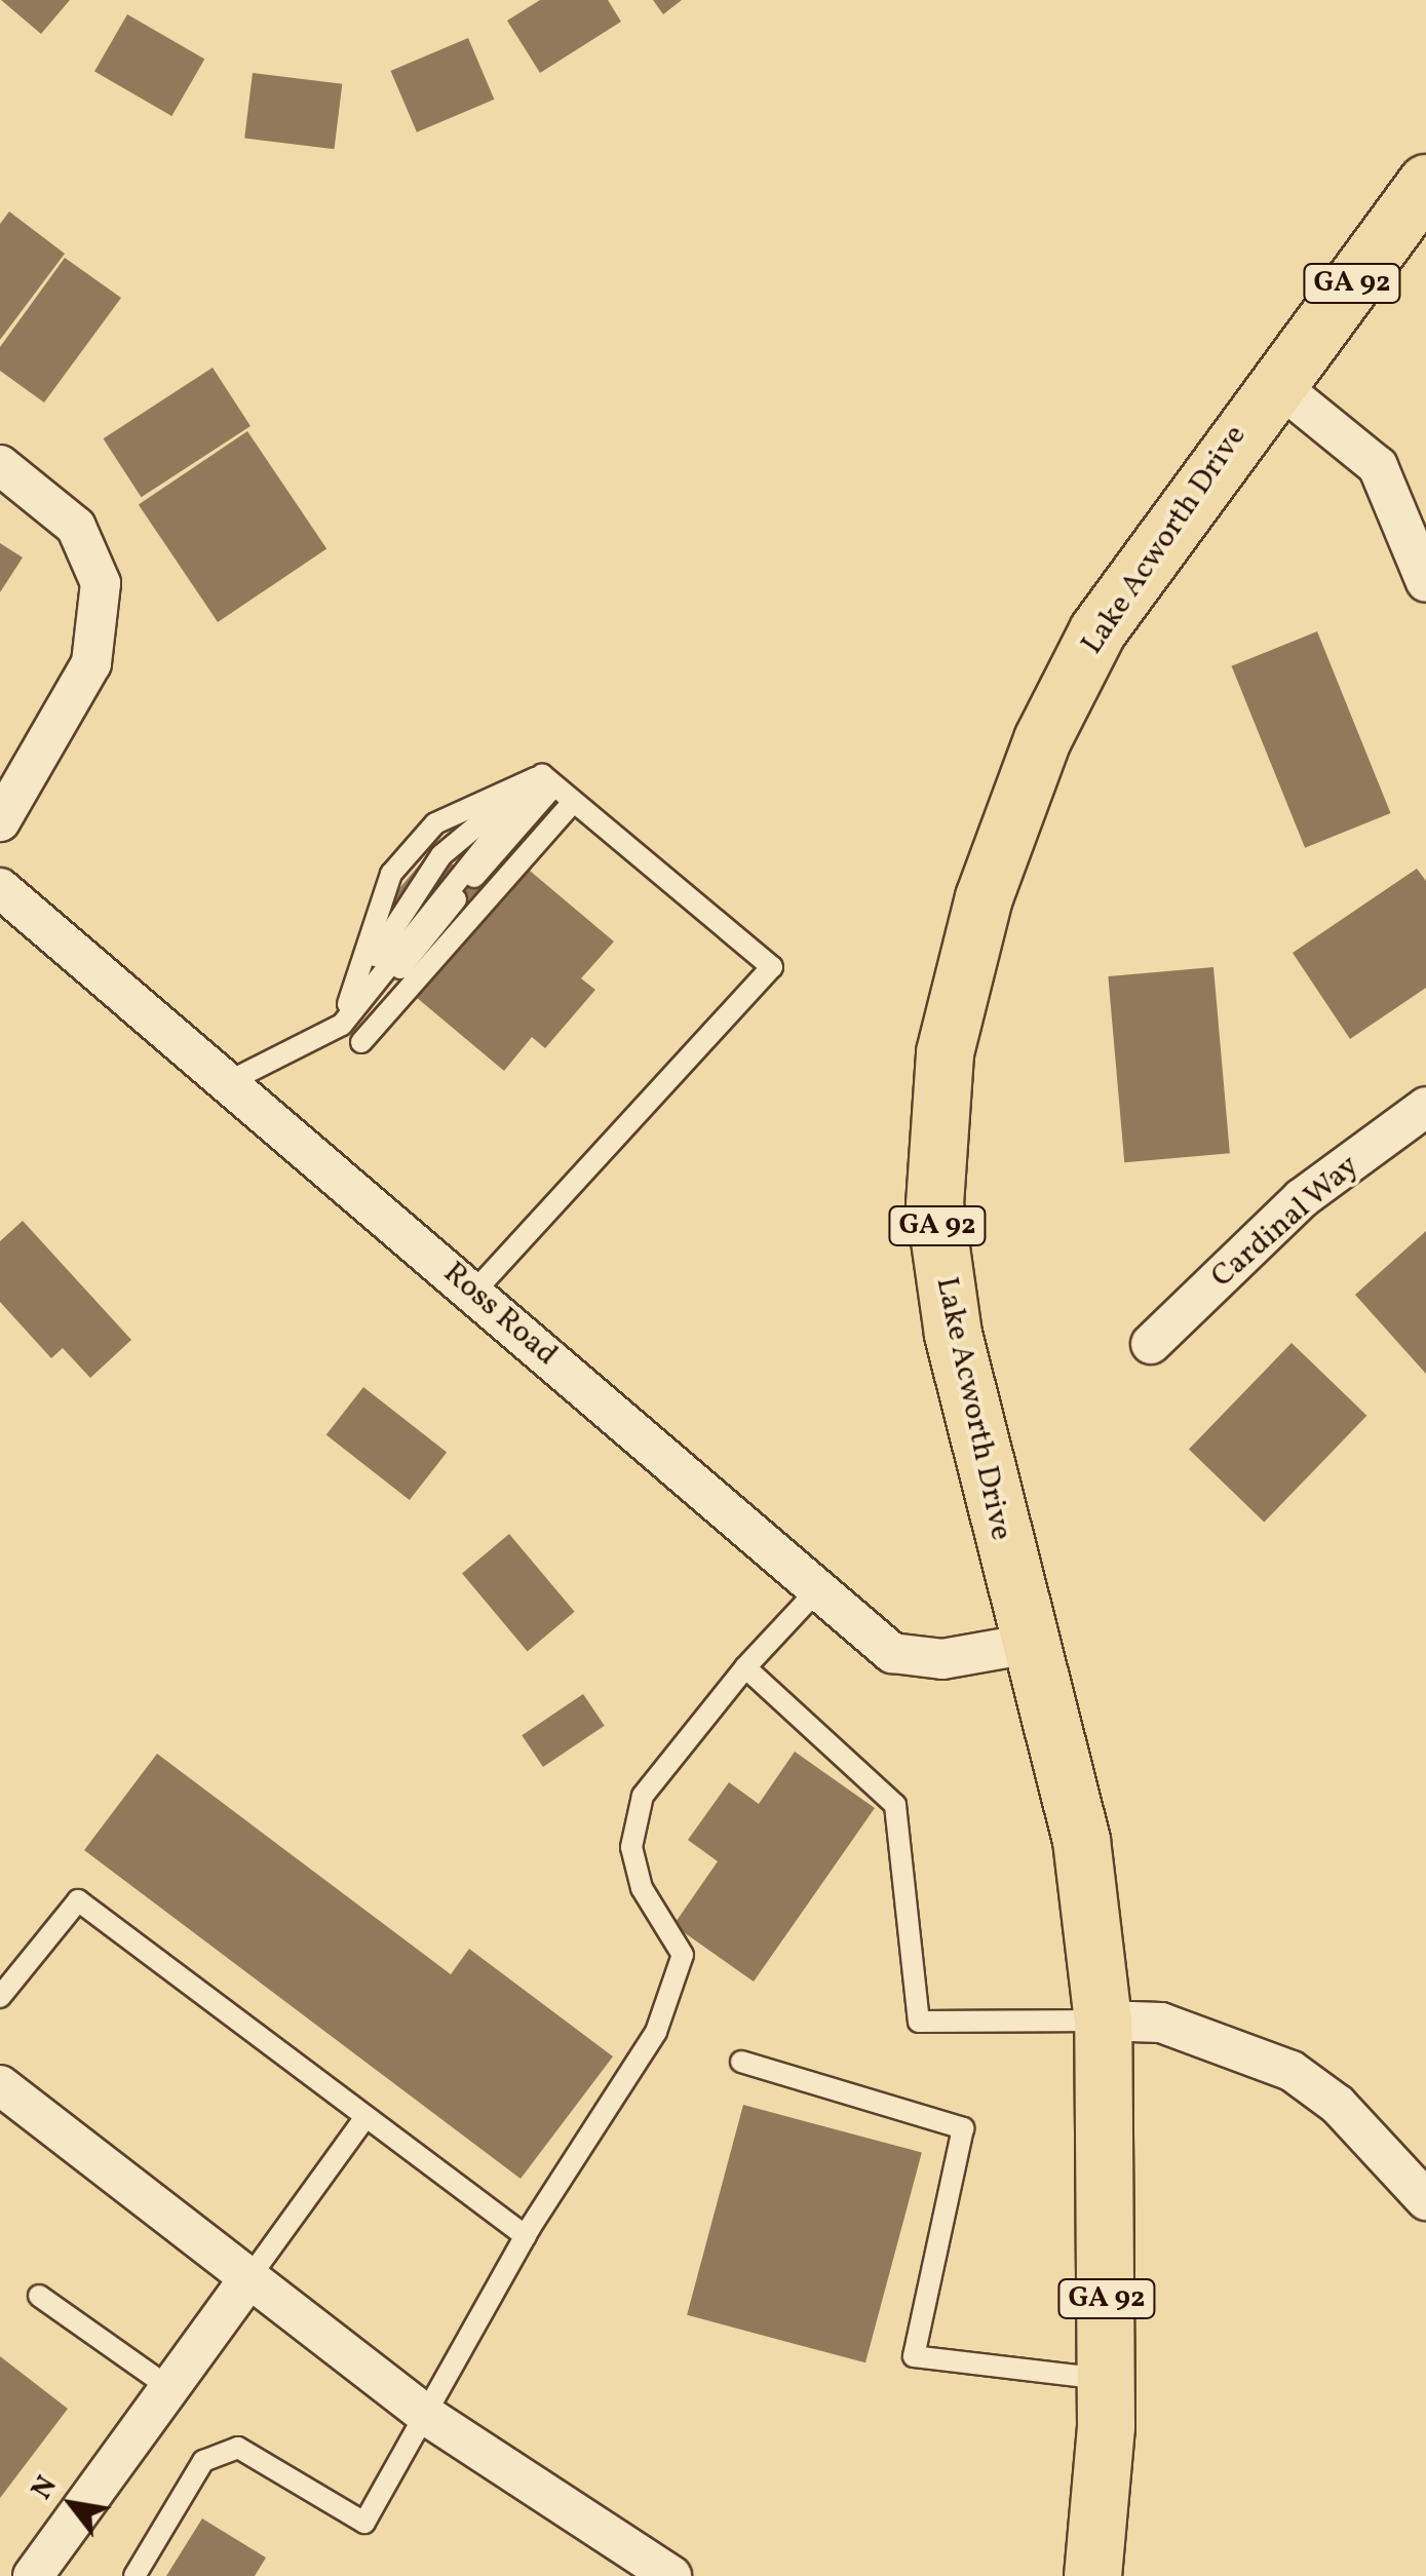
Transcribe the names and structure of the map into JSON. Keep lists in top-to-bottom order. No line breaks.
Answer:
{"streets":{"main road":["GA 92","Lake Acworth Drive"],"street":["Cardinal Way","Ross Road"]},"crossings":[["Lake Acworth Drive","Ross Road"]],"north":"top left"}
